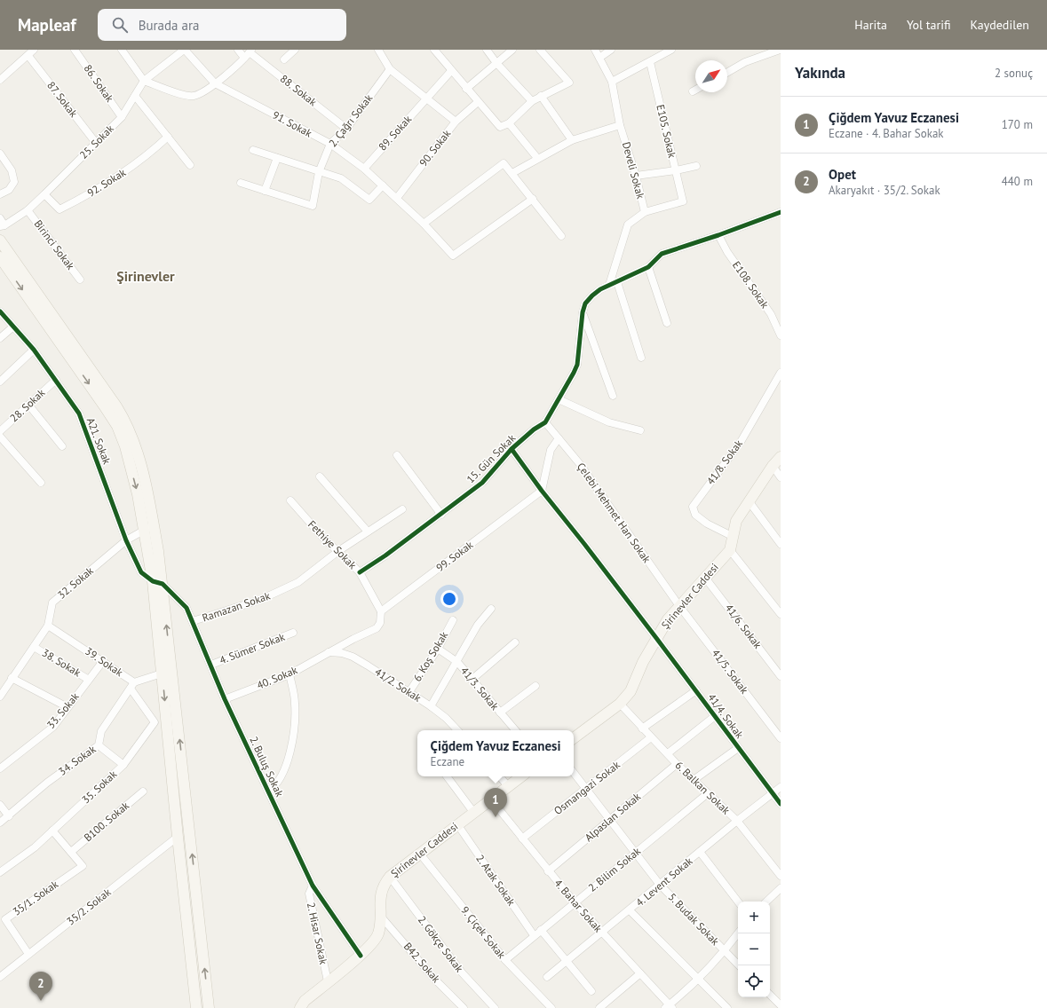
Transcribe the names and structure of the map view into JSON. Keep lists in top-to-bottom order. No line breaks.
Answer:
{"streets":{"main road":["Şirinevler Caddesi"],"street":["86. Sokak","88. Sokak","87. Sokak","2. Çağrı Sokak","91. Sokak","E105. Sokak","89. Sokak","25. Sokak","90. Sokak","Develi Sokak","92. Sokak","Birinci Sokak","E108. Sokak","28. Sokak","A21. Sokak","15. Gün Sokak","41/8. Sokak","Çelebi Mehmet Han Sokak","Fethiye Sokak","99. Sokak","32. Sokak","Ramazan Sokak","41/6. Sokak","4. Sümer Sokak","6. Koş Sokak","39. Sokak","38. Sokak","41/5. Sokak","40. Sokak","41/2. Sokak","41/3. Sokak","33. Sokak","41/4. Sokak","34. Sokak","2. Buluş Sokak","35. Sokak","Osmangazi Sokak","6. Balkan Sokak","Alpaslan Sokak","B100. Sokak","2. Bilim Sokak","2. Atak Sokak","4. Levent Sokak","35/1. Sokak","4. Bahar Sokak","35/2. Sokak","5. Budak Sokak","9. Çiçek Sokak","2. Hisar Sokak","2. Gökçe Sokak","B42. Sokak"]},"crossings":[["86. Sokak","25. Sokak"],["88. Sokak","2. Çağrı Sokak"],["87. Sokak","25. Sokak"],["2. Çağrı Sokak","91. Sokak"],["91. Sokak","89. Sokak"],["91. Sokak","90. Sokak"],["E105. Sokak","Develi Sokak"],["25. Sokak","92. Sokak"],["25. Sokak","Birinci Sokak"],["Develi Sokak","15. Gün Sokak"],["E108. Sokak","15. Gün Sokak"],["28. Sokak","A21. Sokak"],["A21. Sokak","32. Sokak"],["A21. Sokak","2. Buluş Sokak"],["15. Gün Sokak","Çelebi Mehmet Han Sokak"],["15. Gün Sokak","Fethiye Sokak"],["15. Gün Sokak","41/4. Sokak"],["Çelebi Mehmet Han Sokak","Şirinevler Caddesi"],["Çelebi Mehmet Han Sokak","41/5. Sokak"],["Fethiye Sokak","99. Sokak"],["Fethiye Sokak","Ramazan Sokak"],["99. Sokak","41/4. Sokak"],["32. Sokak","39. Sokak"],["32. Sokak","38. Sokak"],["Şirinevler Caddesi","41/6. Sokak"],["Şirinevler Caddesi","41/5. Sokak"],["Şirinevler Caddesi","41/4. Sokak"],["Şirinevler Caddesi","2. Buluş Sokak"],["Şirinevler Caddesi","6. Balkan Sokak"],["Şirinevler Caddesi","2. Atak Sokak"],["Şirinevler Caddesi","4. Bahar Sokak"],["Şirinevler Caddesi","9. Çiçek Sokak"],["Şirinevler Caddesi","2. Hisar Sokak"],["Şirinevler Caddesi","2. Gökçe Sokak"],["Şirinevler Caddesi","B42. Sokak"],["Ramazan Sokak","2. Buluş Sokak"],["4. Sümer Sokak","2. Buluş Sokak"],["6. Koş Sokak","41/2. Sokak"],["6. Koş Sokak","41/3. Sokak"],["39. Sokak","33. Sokak"],["39. Sokak","34. Sokak"],["38. Sokak","33. Sokak"],["40. Sokak","41/2. Sokak"],["40. Sokak","2. Buluş Sokak"],["41/4. Sokak","4. Levent Sokak"],["34. Sokak","35. Sokak"],["2. Buluş Sokak","2. Hisar Sokak"],["Osmangazi Sokak","6. Balkan Sokak"],["Osmangazi Sokak","4. Bahar Sokak"],["Osmangazi Sokak","5. Budak Sokak"],["6. Balkan Sokak","Alpaslan Sokak"],["6. Balkan Sokak","2. Bilim Sokak"],["6. Balkan Sokak","4. Levent Sokak"],["Alpaslan Sokak","4. Bahar Sokak"],["Alpaslan Sokak","5. Budak Sokak"],["B100. Sokak","35/1. Sokak"],["2. Bilim Sokak","2. Atak Sokak"],["2. Bilim Sokak","4. Bahar Sokak"],["2. Bilim Sokak","5. Budak Sokak"],["2. Bilim Sokak","9. Çiçek Sokak"],["4. Levent Sokak","4. Bahar Sokak"],["4. Levent Sokak","5. Budak Sokak"],["35/1. Sokak","35/2. Sokak"]],"districts":["Şirinevler"],"north":"top right","page":{"header":"Mapleaf","search":"Burada ara","nav":["Harita","Yol tarifi","Kaydedilen"],"heading":["Yakında","2 sonuç"],"list":[{"mark":"1","name":"Çiğdem Yavuz Eczanesi","note":"Eczane · 4. Bahar Sokak","value":"170 m"},{"mark":"2","name":"Opet","note":"Akaryakıt · 35/2. Sokak","value":"440 m"}],"popup":["Çiğdem Yavuz Eczanesi","Eczane"],"pins":["1","2"],"map_buttons":["+","−"]}}
